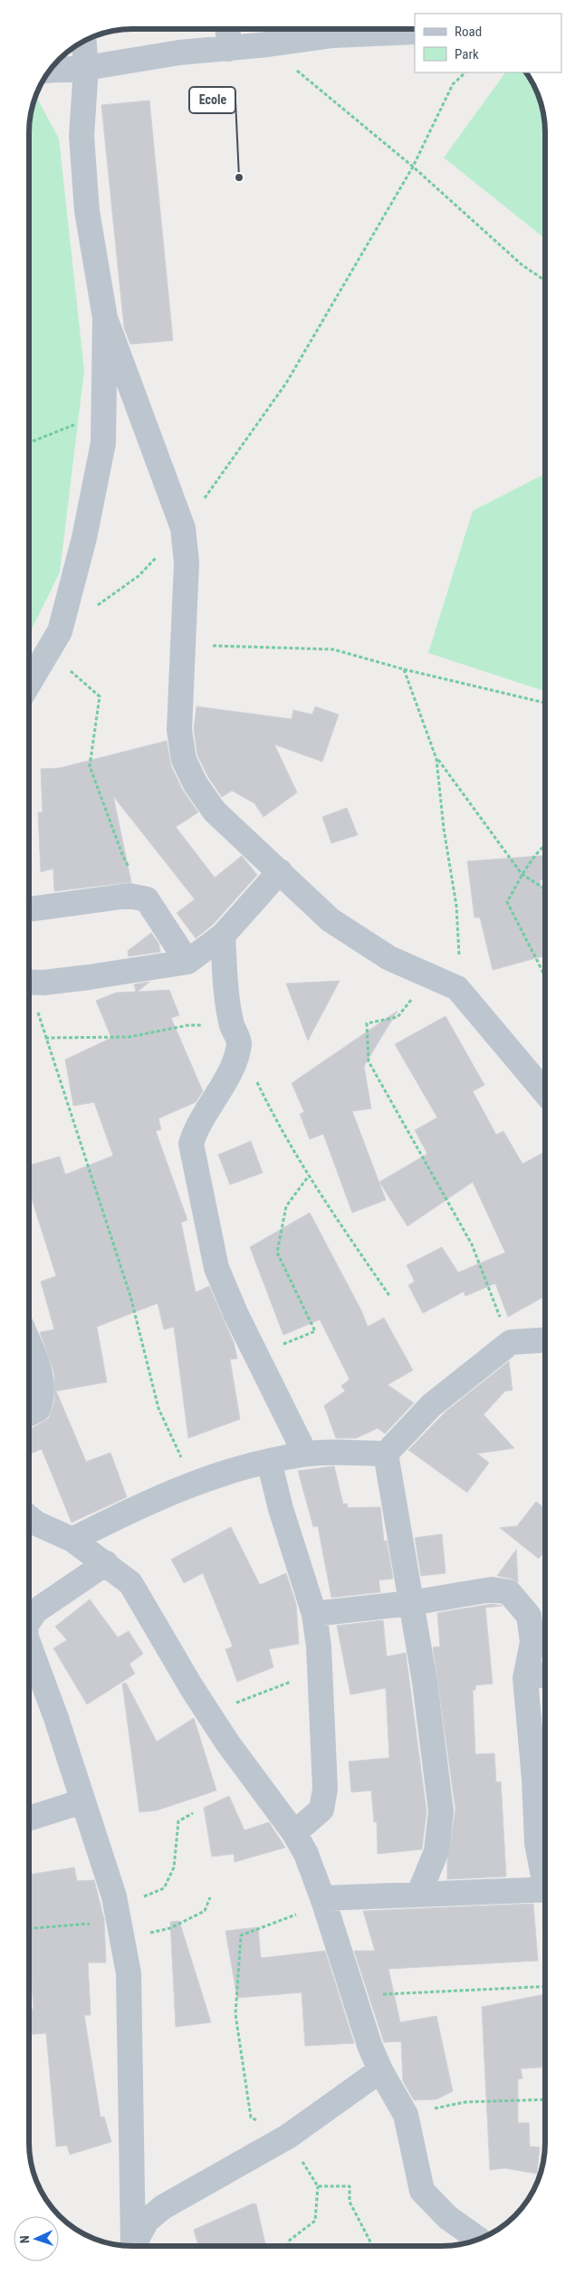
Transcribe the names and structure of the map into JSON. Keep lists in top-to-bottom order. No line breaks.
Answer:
{"places":["Ecole"],"legend":["Road","Park"],"north":"left"}
